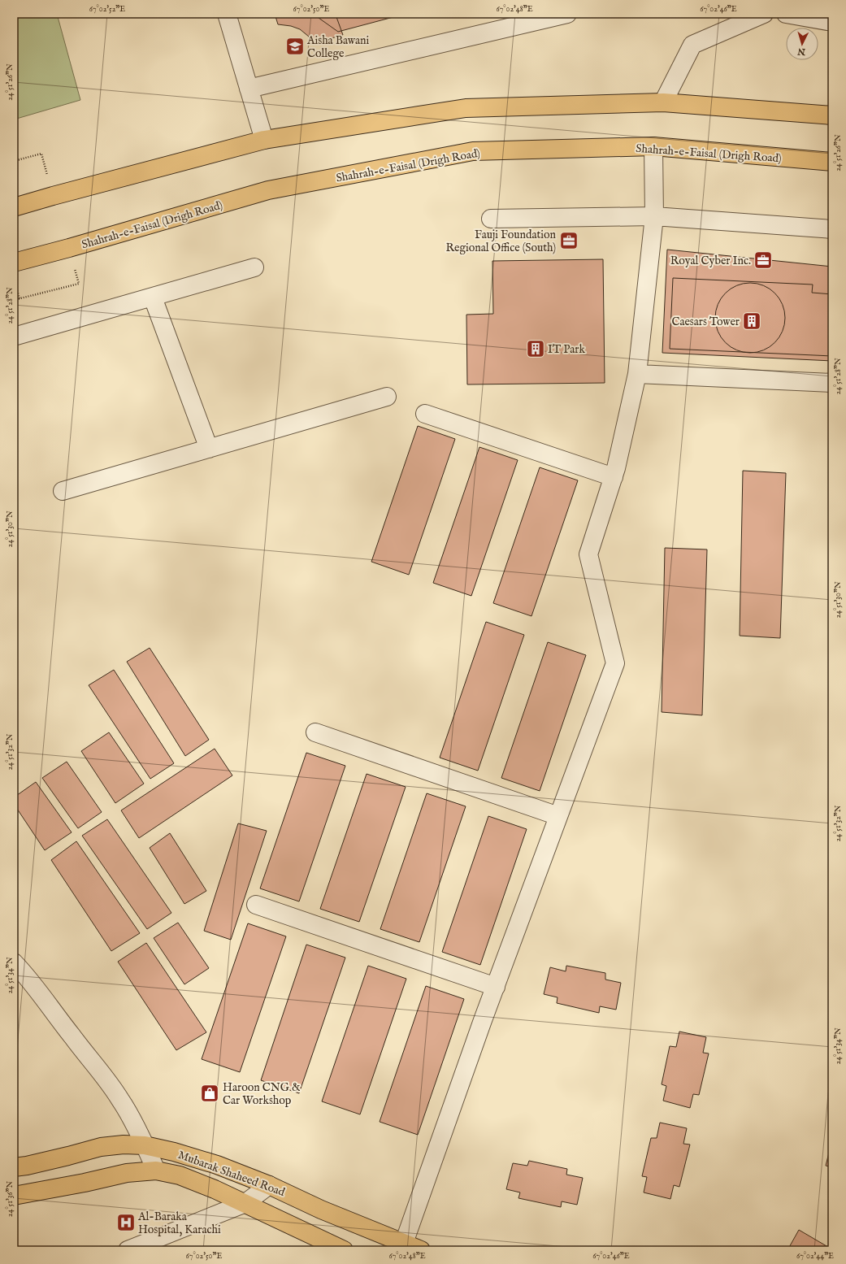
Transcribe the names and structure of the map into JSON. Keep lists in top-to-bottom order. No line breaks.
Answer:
{"streets":{"main road":["Shahrah-e-Faisal (Drigh Road)","Mubarak Shaheed Road"]},"places":{"school or university":["Aisha Bawani College"],"office":["Fauji Foundation Regional Office (South)","Royal Cyber Inc."],"building":["Caesars Tower","IT Park"],"shop":["Haroon CNG & Car Workshop"],"hospital":["Al-Baraka Hospital, Karachi"]},"north":"bottom","coordinates":["67°02'52\"E","67°02'50\"E","67°02'48\"E","67°02'46\"E","24°51'26\"N","24°51'28\"N","24°51'30\"N","24°51'32\"N","24°51'34\"N","24°51'36\"N","67°02'44\"E"]}
